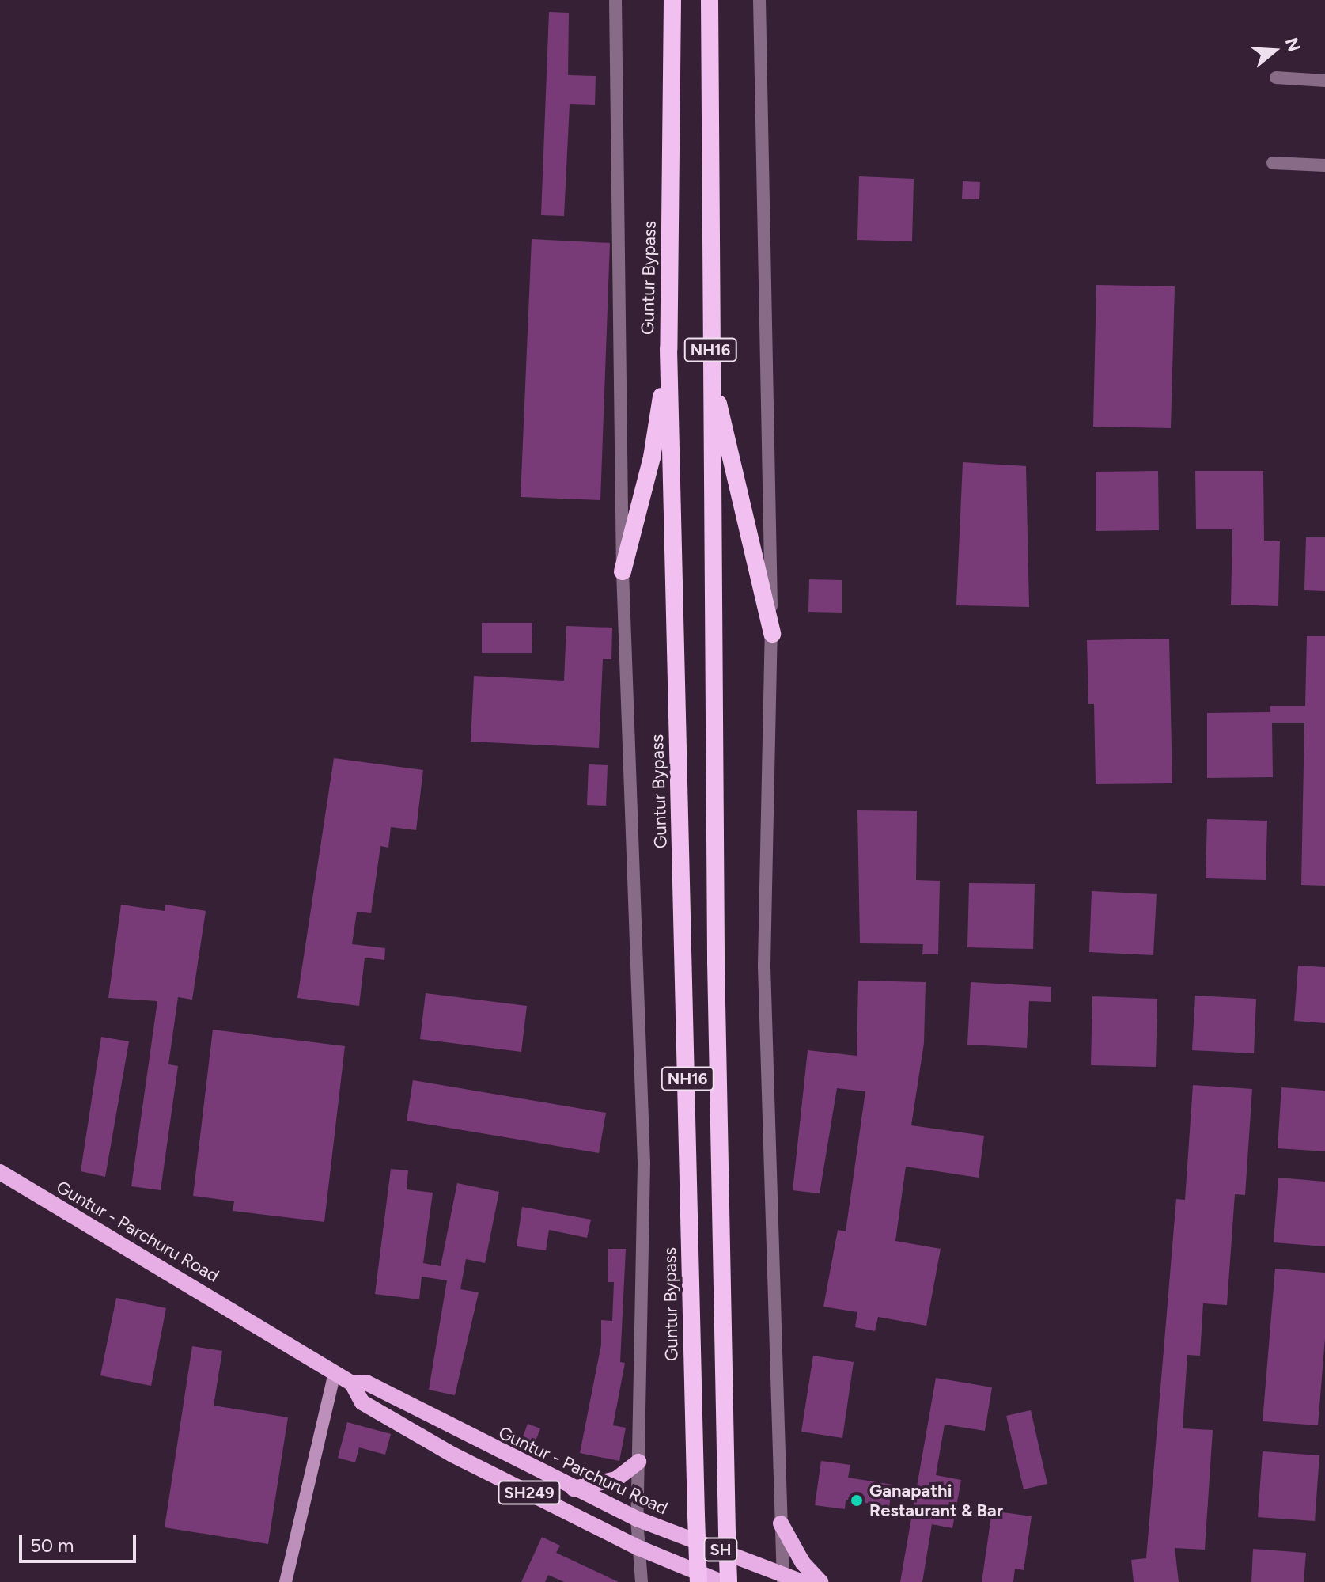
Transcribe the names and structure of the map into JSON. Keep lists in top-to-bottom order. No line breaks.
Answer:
{"streets":{"highway":["Guntur Bypass","NH16"],"main road":["Guntur - Parchuru Road","SH249","SH"]},"places":["Ganapathi Restaurant & Bar"],"scale_bar":"50 m","north":"right"}
